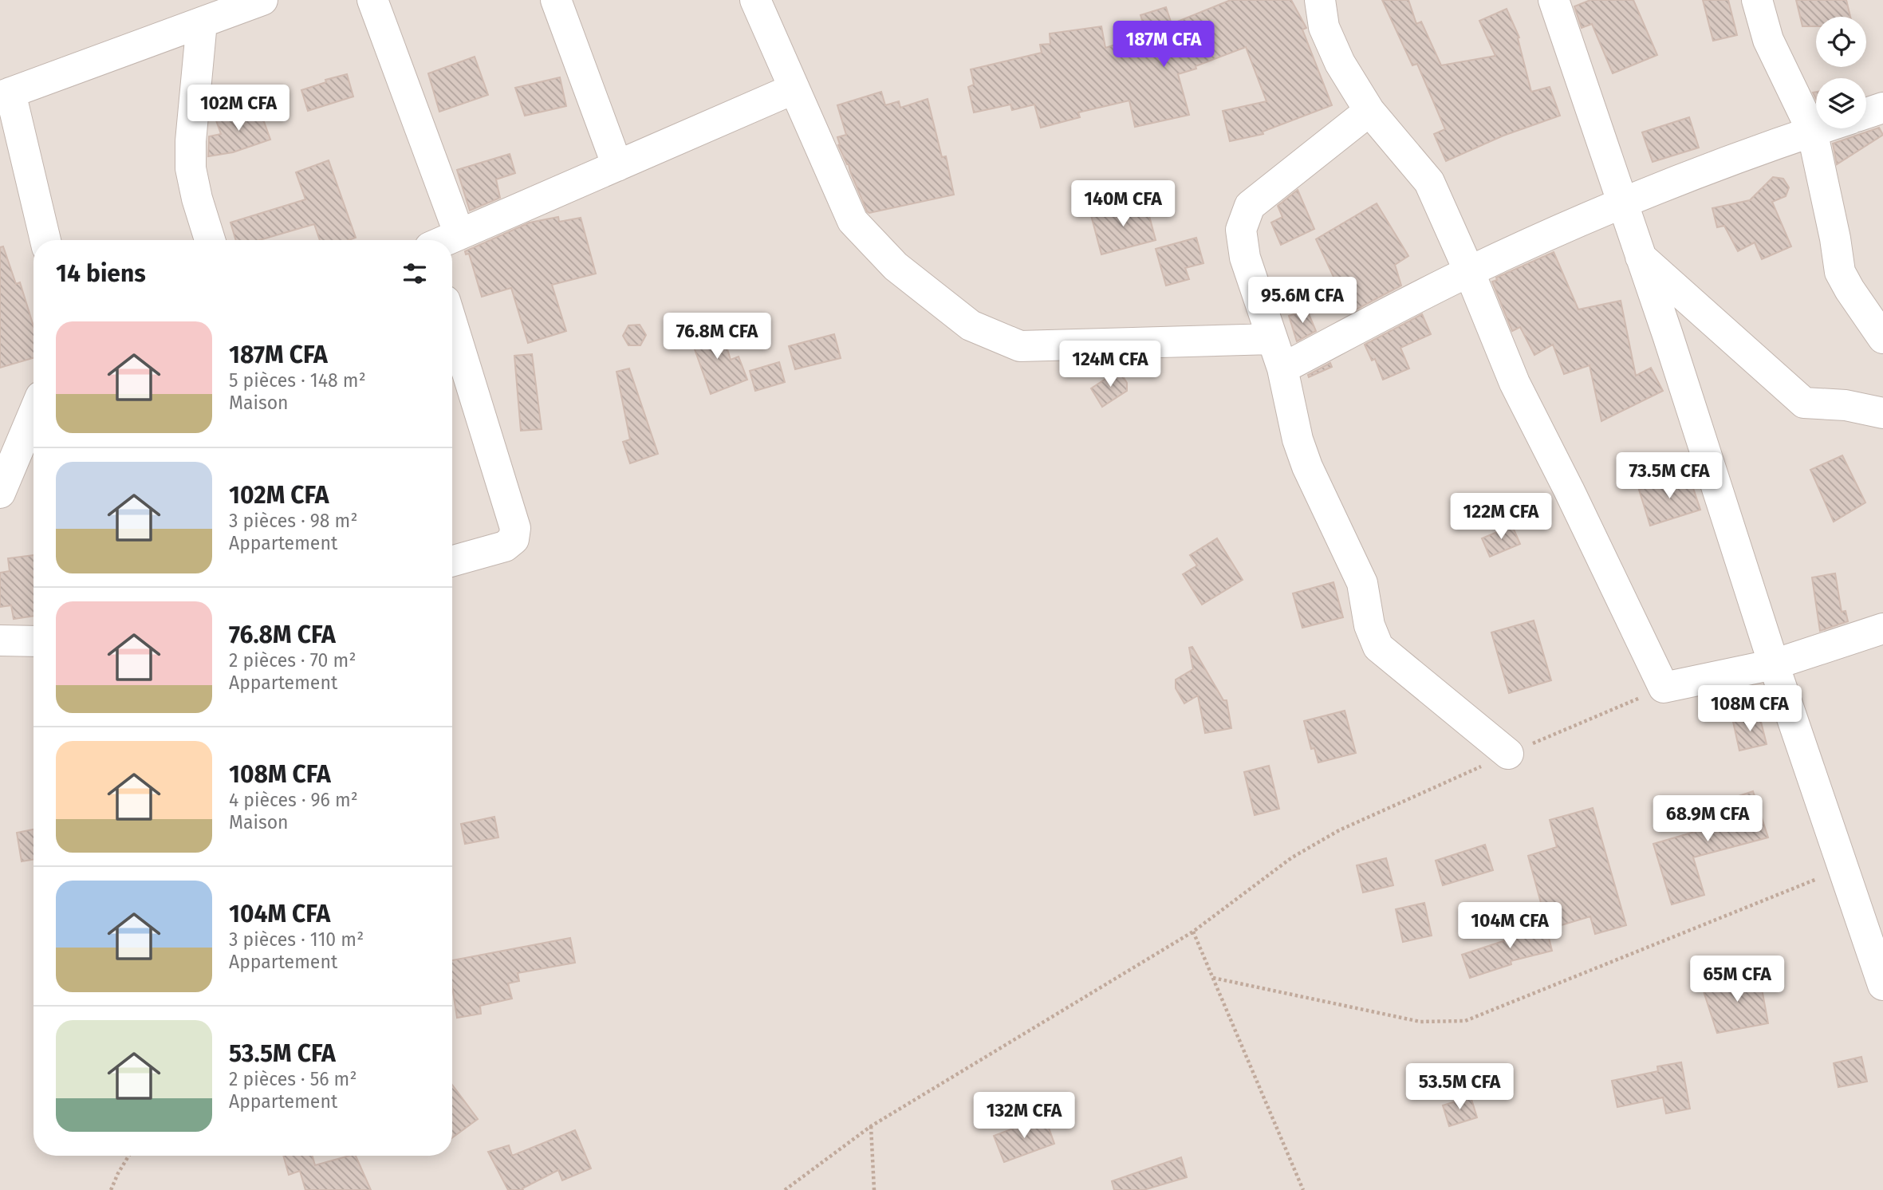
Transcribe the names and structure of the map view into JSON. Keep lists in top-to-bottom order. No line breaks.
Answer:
{"page":{"price":["187M CFA","102M CFA","140M CFA","95.6M CFA","76.8M CFA","124M CFA","73.5M CFA","122M CFA","108M CFA","68.9M CFA","104M CFA","65M CFA","53.5M CFA","132M CFA"],"heading":"14 biens","list":[{"name":"187M CFA","note":"5 pièces · 148 m² · Maison"},{"name":"102M CFA","note":"3 pièces · 98 m² · Appartement"},{"name":"76.8M CFA","note":"2 pièces · 70 m² · Appartement"},{"name":"108M CFA","note":"4 pièces · 96 m² · Maison"},{"name":"104M CFA","note":"3 pièces · 110 m² · Appartement"},{"name":"53.5M CFA","note":"2 pièces · 56 m² · Appartement"}]}}
